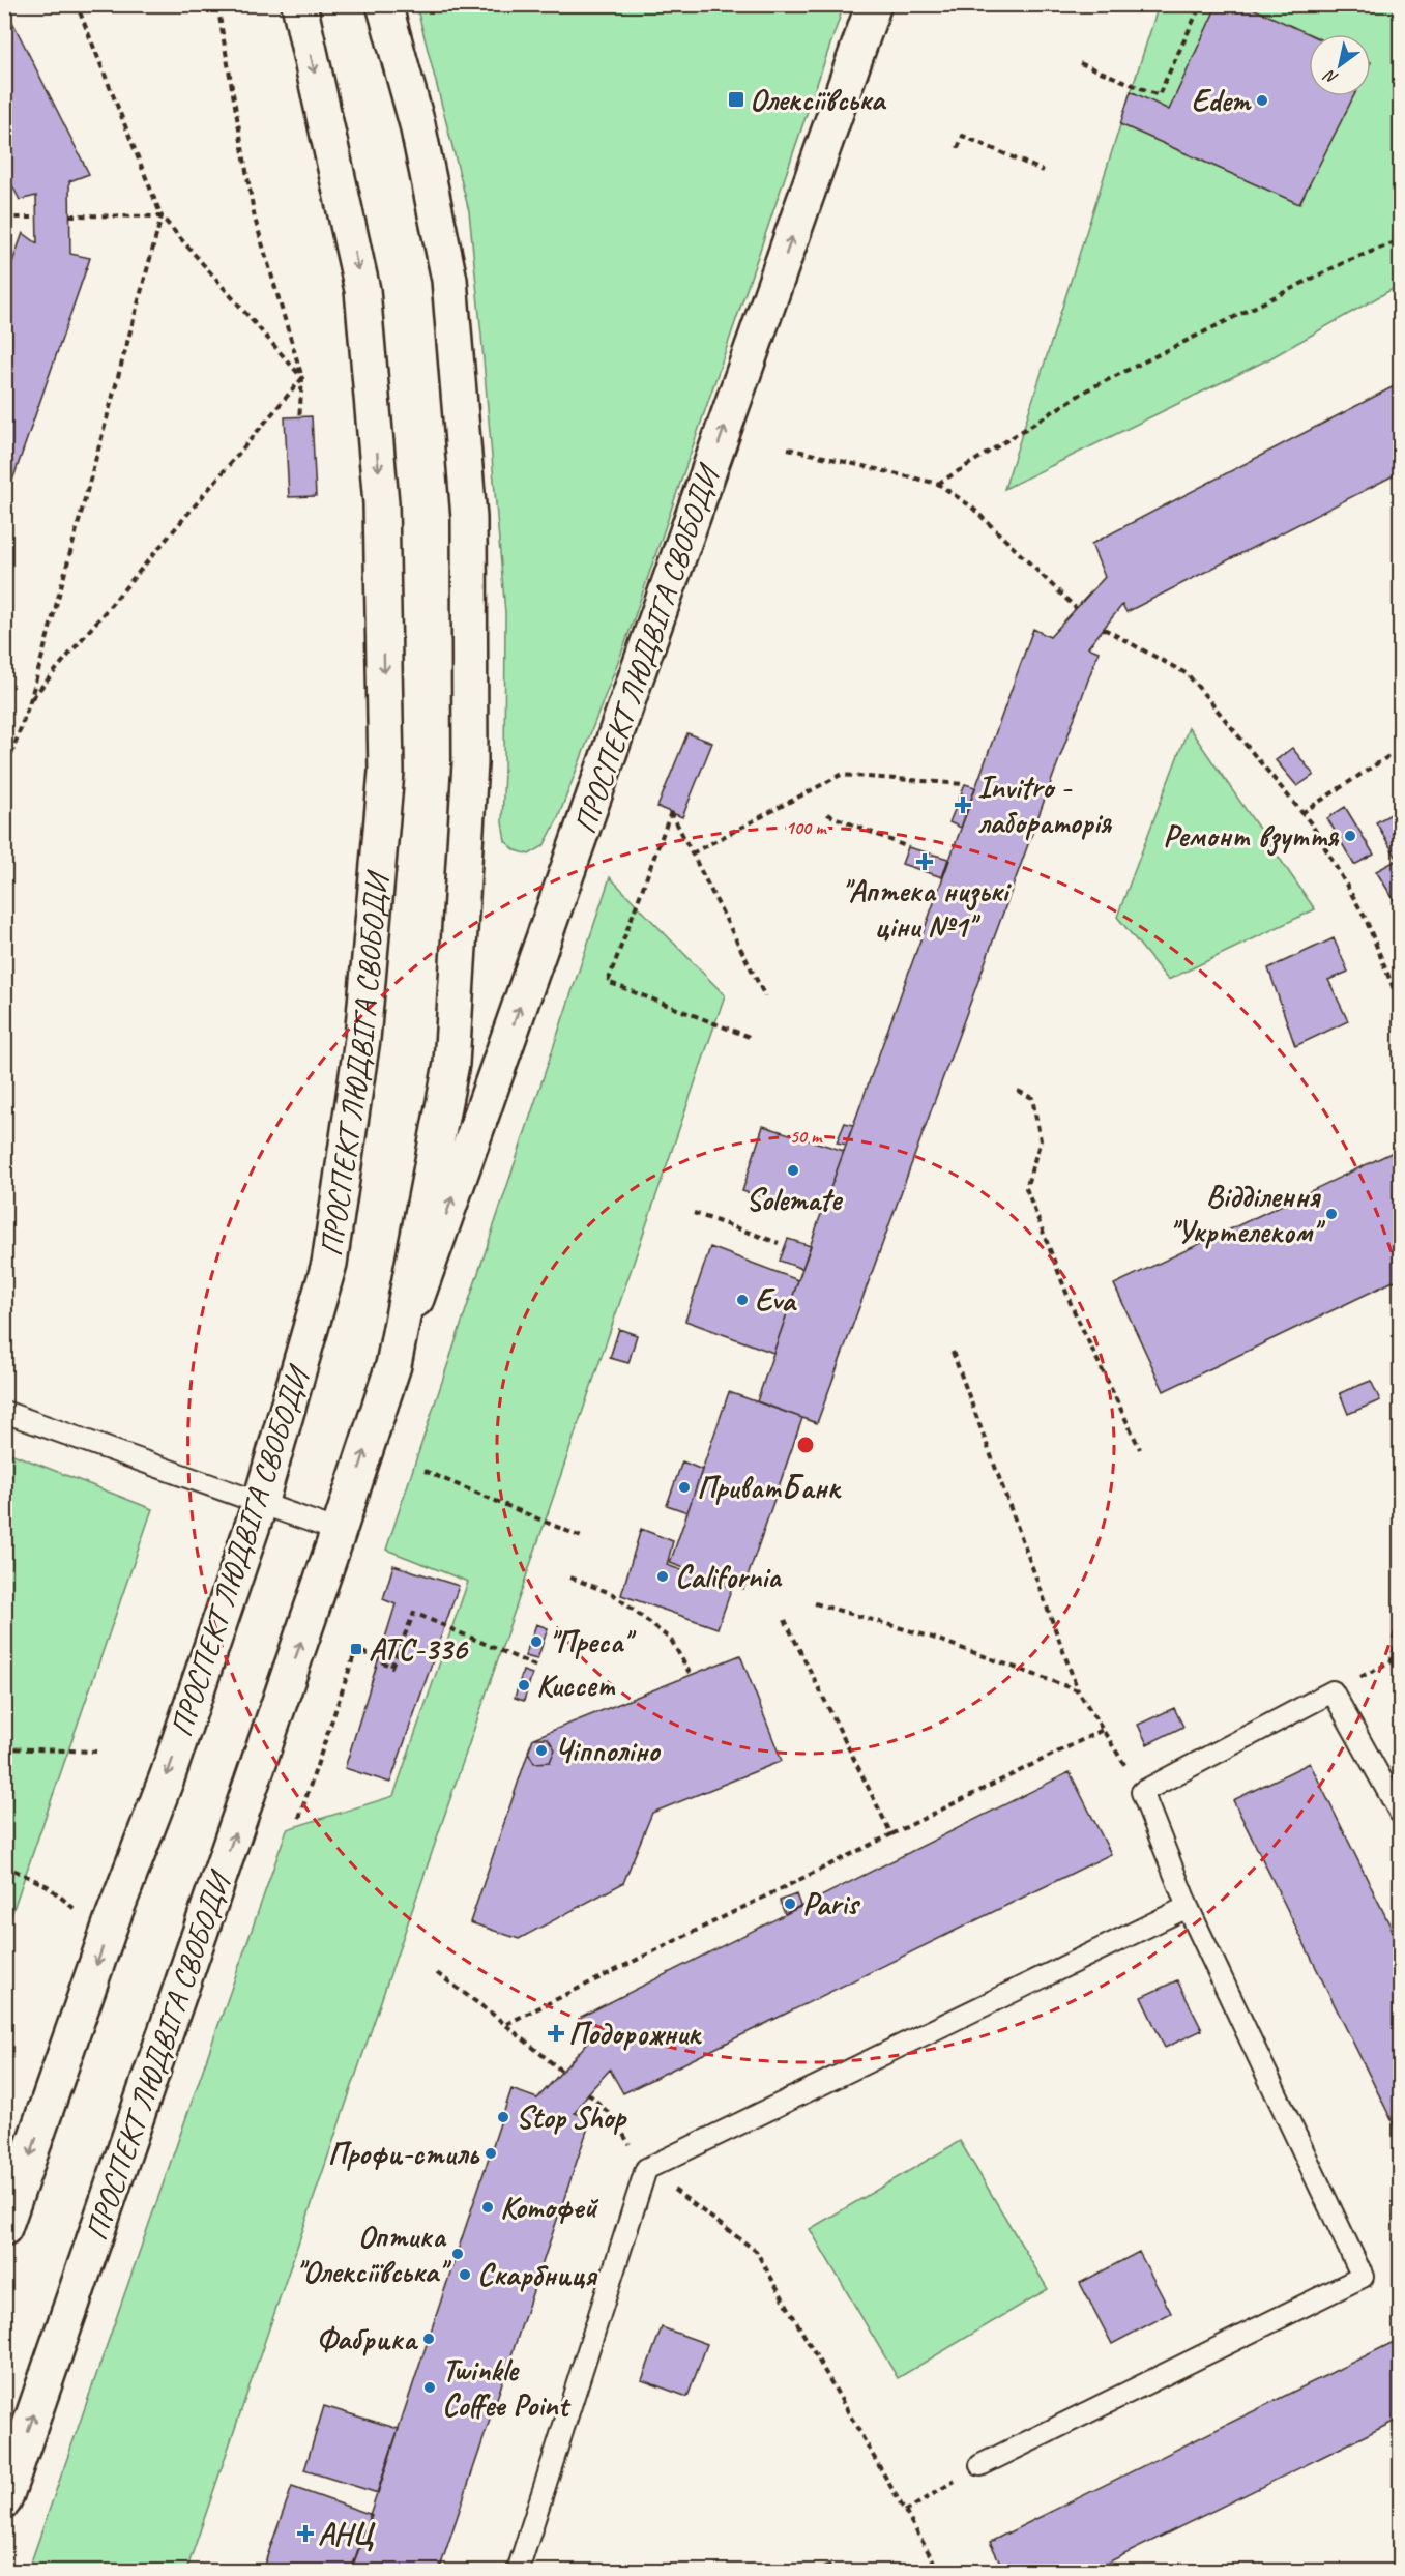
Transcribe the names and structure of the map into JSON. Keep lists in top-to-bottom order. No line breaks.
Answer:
{"streets":{"main road":["ПРОСПЕКТ ЛЮДВІГА СВОБОДИ"]},"places":{"transit":["Олексіївська","АТС-336"],"other":["Edem","Ремонт взуття","Solemate","Відділення \"Укртелеком\"","Eva","ПриватБанк","California","\"Преса\"","Киссет","Чіпполіно","Paris","Stop Shop","Профи-стиль","Котофей","Оптика \"Олексіївська\"","Скарбниця","Фабрика","Twinkle Coffee Point"],"health":["Invitro - лабораторія","\"Аптека низькі ціни №1\"","Подорожник","АНЦ"]},"north":"bottom left","rings":["100 m","50 m"]}
